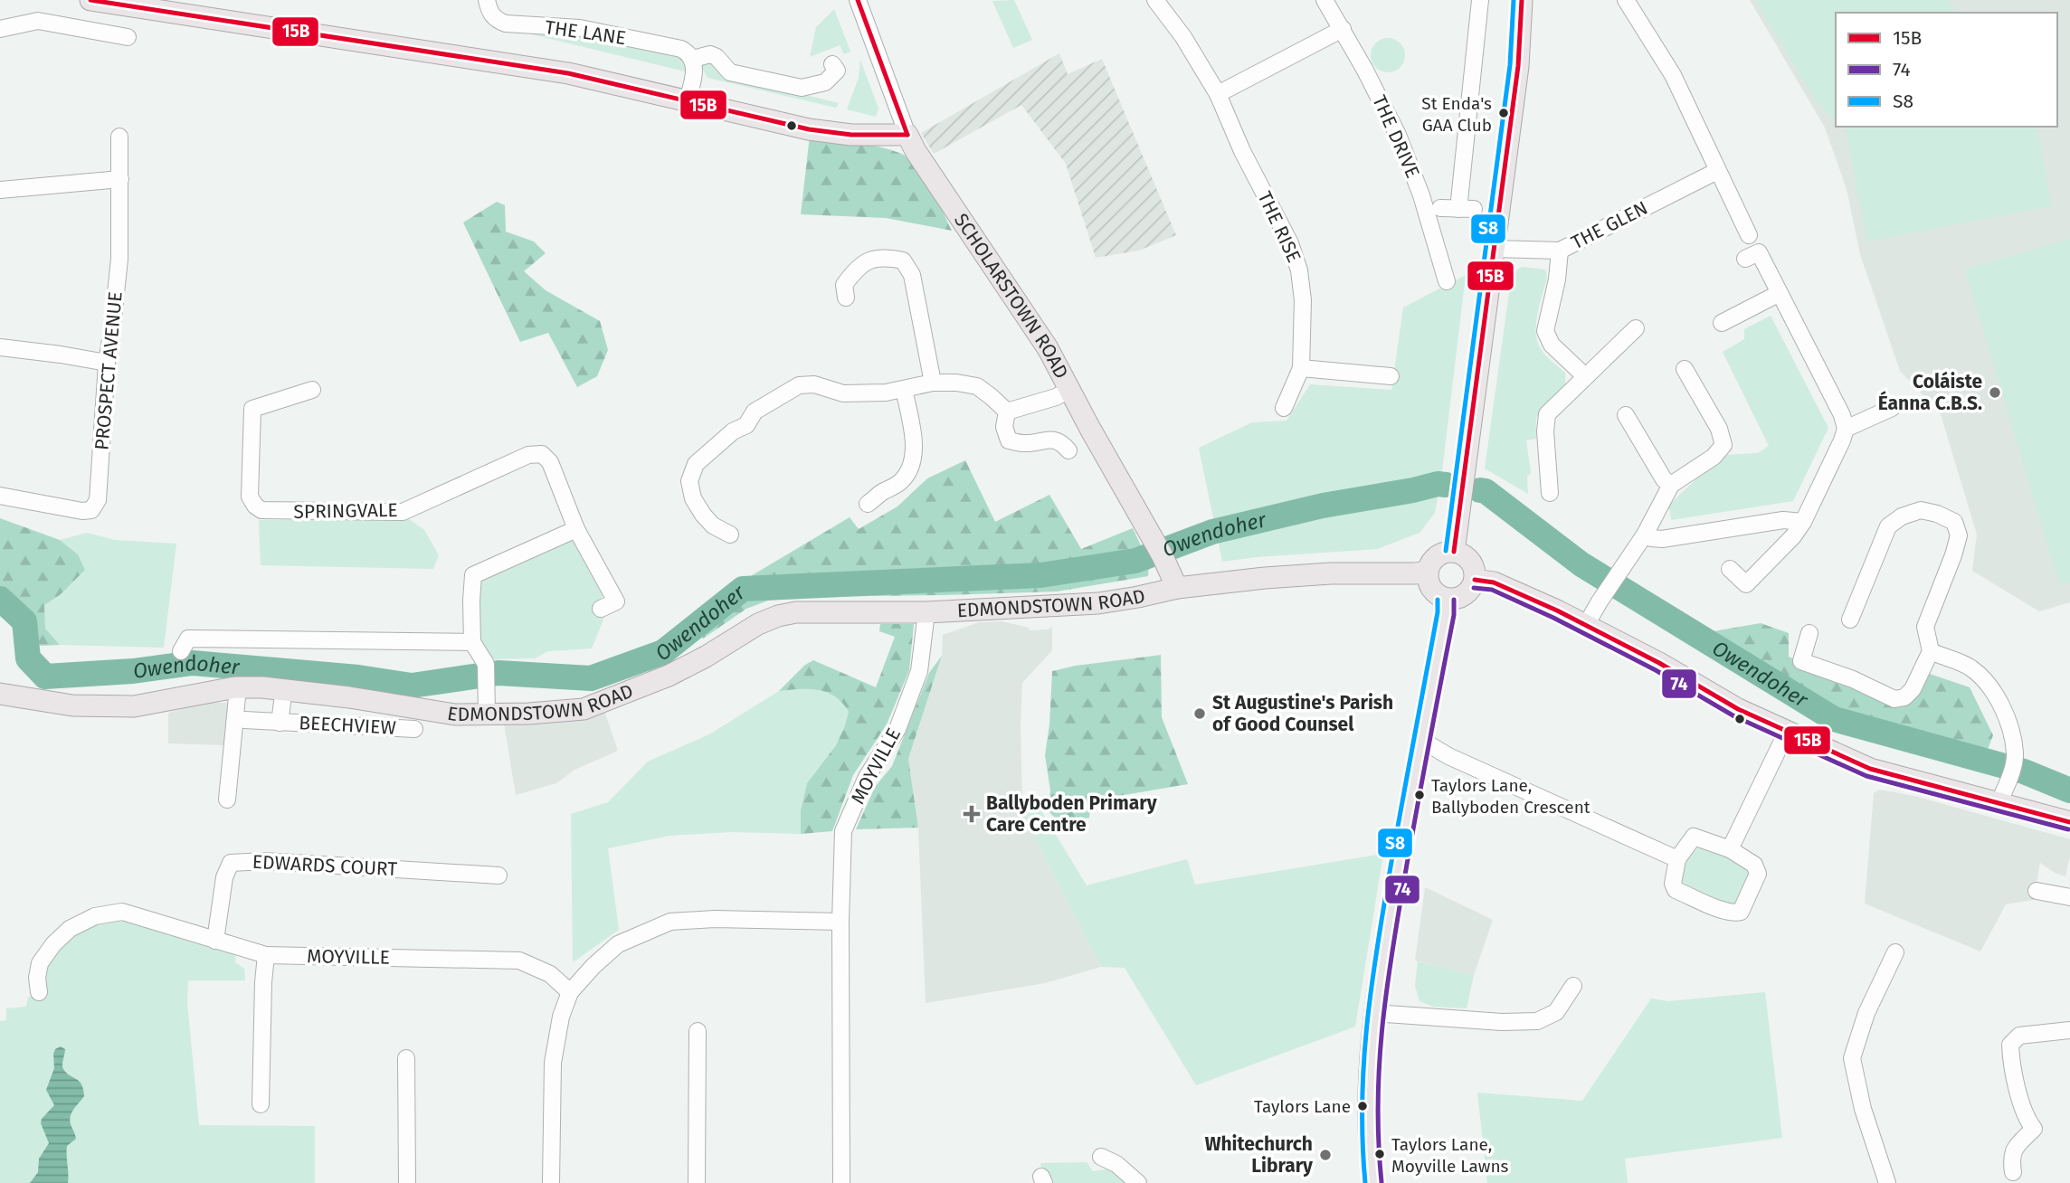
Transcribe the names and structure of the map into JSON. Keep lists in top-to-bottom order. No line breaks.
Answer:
{"streets":{"main road":["SCHOLARSTOWN ROAD","EDMONDSTOWN ROAD"],"street":["THE LANE","THE DRIVE","THE GLEN","THE RISE","PROSPECT AVENUE","SPRINGVALE","BEECHVIEW","MOYVILLE","EDWARDS COURT"]},"crossings":[["SCHOLARSTOWN ROAD","EDMONDSTOWN ROAD"],["EDMONDSTOWN ROAD","BEECHVIEW"],["EDMONDSTOWN ROAD","MOYVILLE"],["MOYVILLE","EDWARDS COURT"]],"water":["Owendoher"],"places":{"other":["St Enda's GAA Club","Coláiste Éanna C.B.S.","St Augustine's Parish of Good Counsel","Taylors Lane, Ballyboden Crescent","Taylors Lane","Taylors Lane, Moyville Lawns","Whitechurch Library"],"health":["Ballyboden Primary Care Centre"]},"lines":["transit line 15B","transit line S8","transit line 74"],"legend":["15B","74","S8"]}
